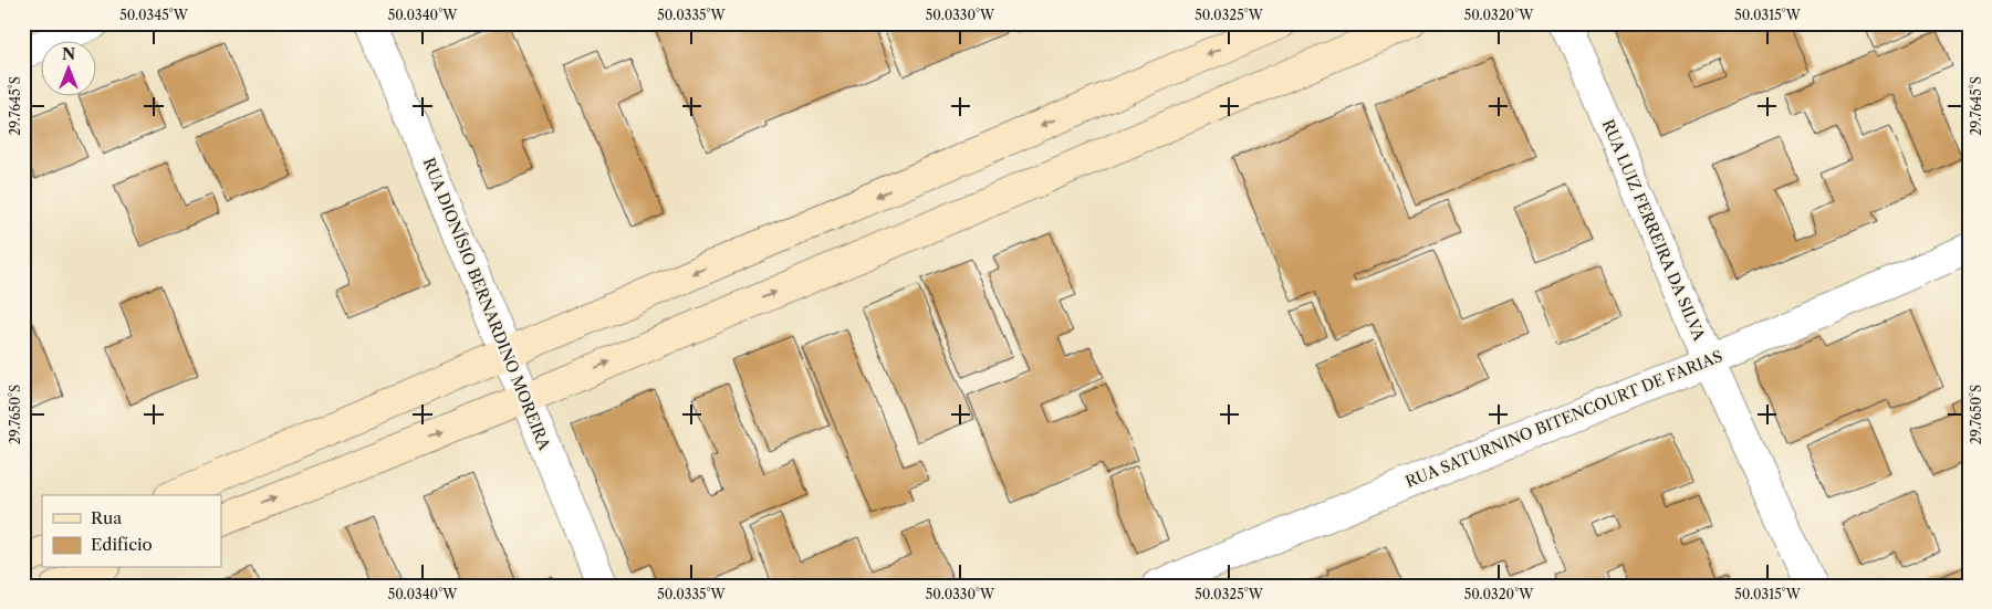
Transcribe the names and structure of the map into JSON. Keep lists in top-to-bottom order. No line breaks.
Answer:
{"streets":{"street":["RUA LUIZ FERREIRA DA SILVA","RUA DIONÍSIO BERNARDINO MOREIRA","RUA SATURNINO BITENCOURT DE FARIAS"]},"crossings":[["RUA LUIZ FERREIRA DA SILVA","RUA SATURNINO BITENCOURT DE FARIAS"]],"legend":["Rua","Edifício"],"north":"top","coordinates":["50.0345°W","50.0340°W","50.0335°W","50.0330°W","50.0325°W","50.0320°W","50.0315°W","29.7645°S","29.7650°S"]}
